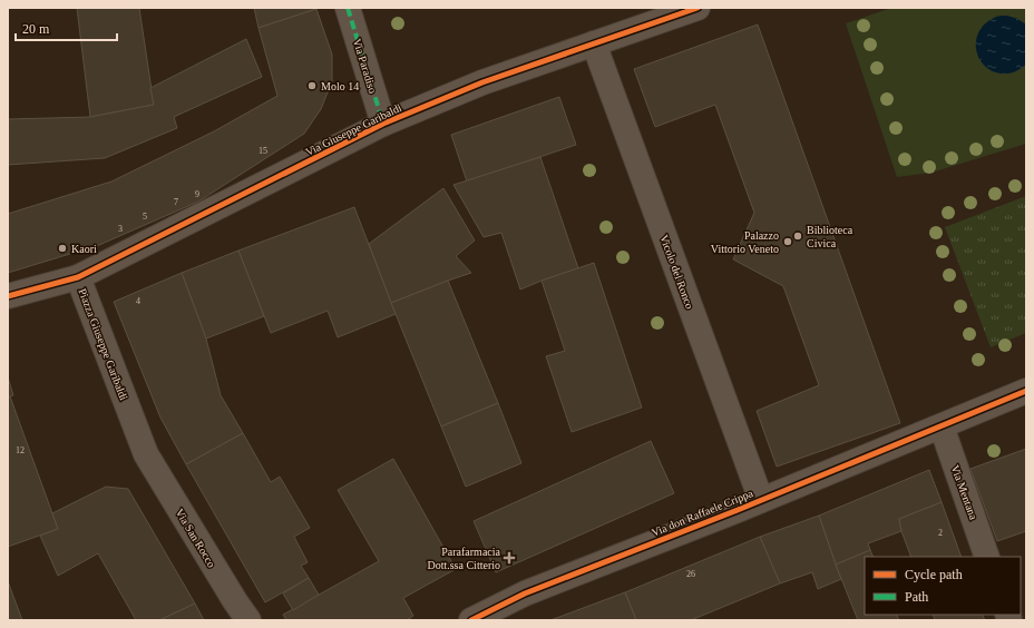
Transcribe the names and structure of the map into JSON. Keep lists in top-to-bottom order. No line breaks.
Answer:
{"streets":{"street":["Via Paradiso","Via Giuseppe Garibaldi","Vicolo del Ronco","Piazza Giuseppe Garibaldi","Via Mentana","Via don Raffaele Crippa","Via San Rocco"]},"crossings":[["Via Paradiso","Via Giuseppe Garibaldi"],["Via Giuseppe Garibaldi","Vicolo del Ronco"],["Via Giuseppe Garibaldi","Piazza Giuseppe Garibaldi"],["Vicolo del Ronco","Via don Raffaele Crippa"],["Piazza Giuseppe Garibaldi","Via San Rocco"],["Via Mentana","Via don Raffaele Crippa"]],"places":{"other":["Molo 14","Biblioteca Civica","Palazzo Vittorio Veneto","Kaori"],"health":["Parafarmacia Dott.ssa Citterio"]},"house_numbers":["15","9","7","5","3","4","12","2","26"],"legend":["Cycle path","Path"],"scale_bar":"20 m"}
